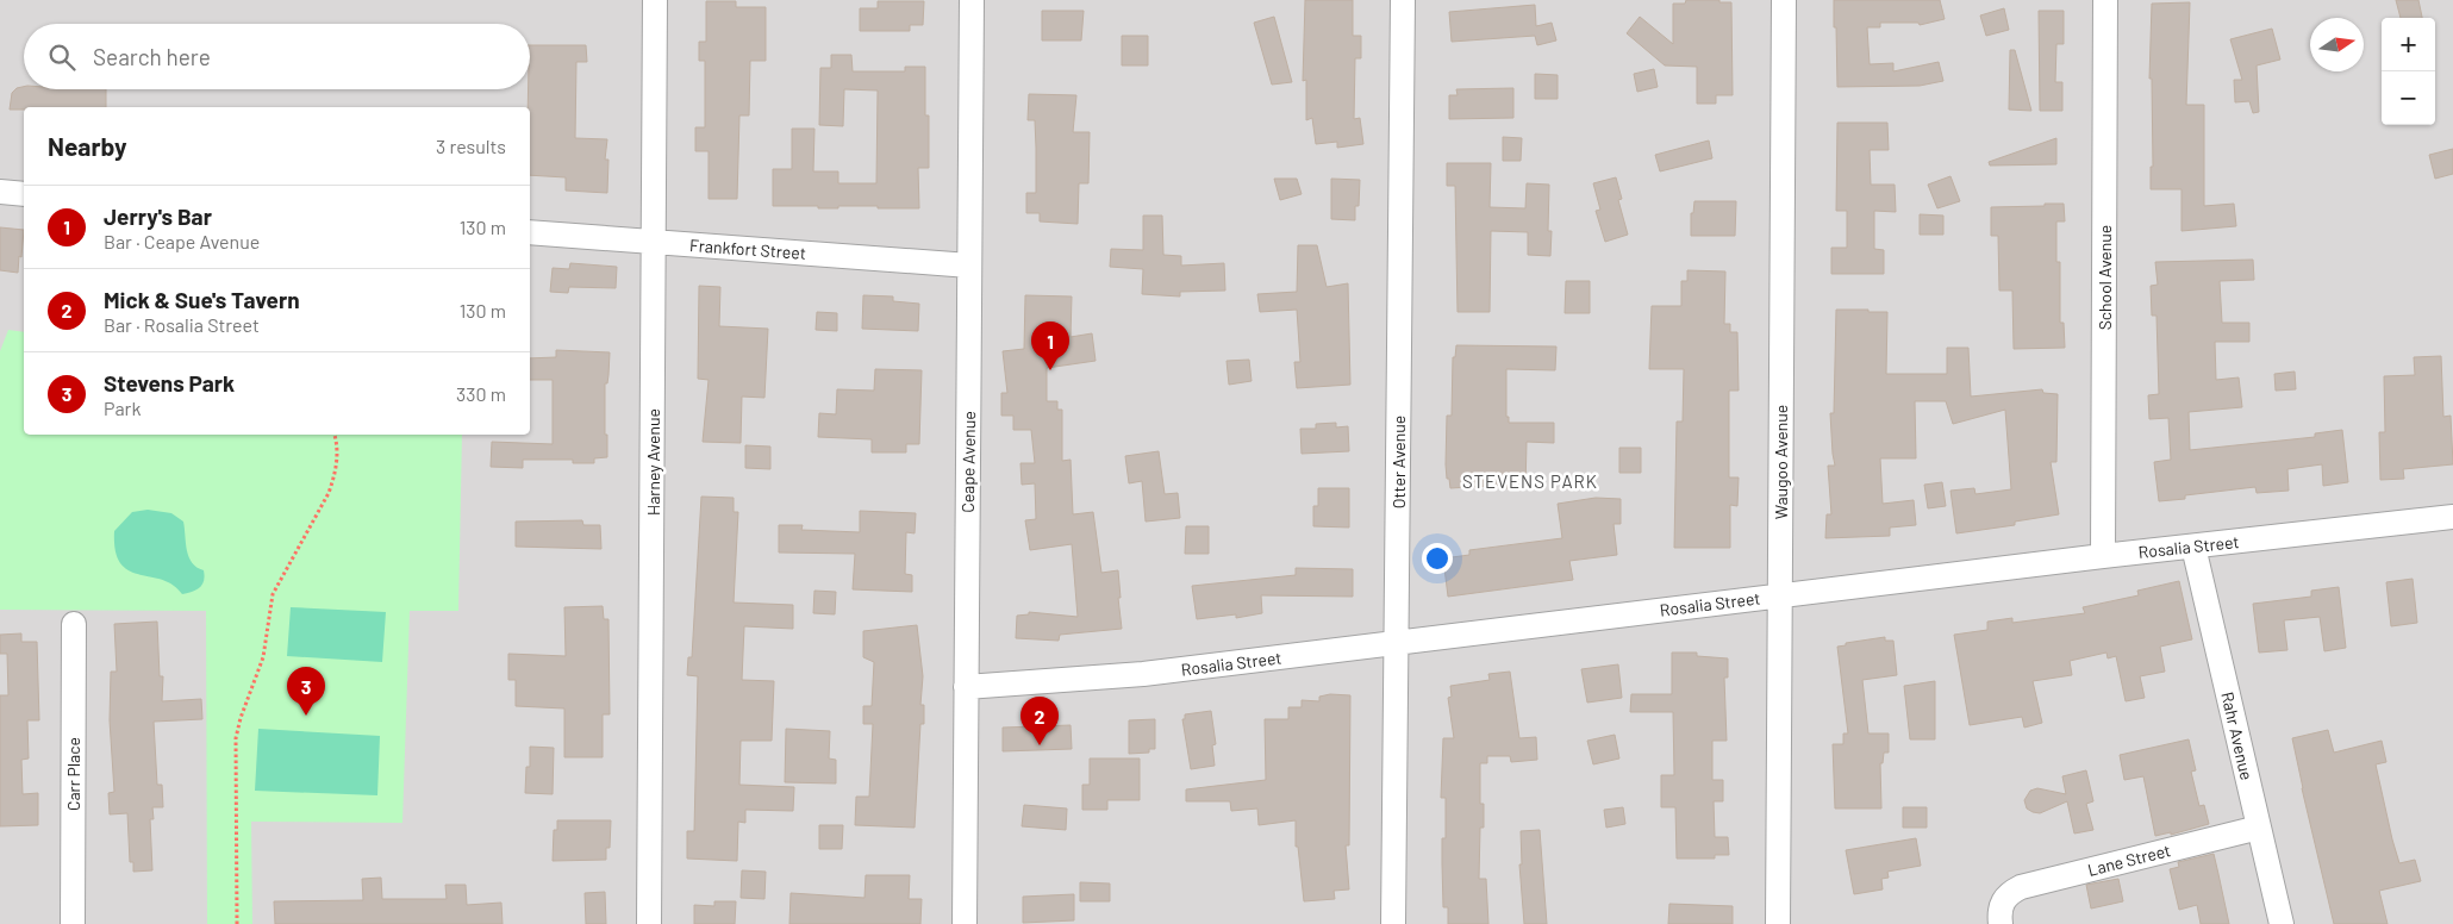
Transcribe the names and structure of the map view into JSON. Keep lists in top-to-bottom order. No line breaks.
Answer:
{"streets":{"street":["Frankfort Street","School Avenue","Harney Avenue","Ceape Avenue","Otter Avenue","Waugoo Avenue","Rosalia Street","Rahr Avenue","Carr Place","Lane Street"]},"crossings":[["Frankfort Street","Harney Avenue"],["Frankfort Street","Ceape Avenue"],["School Avenue","Rosalia Street"],["Ceape Avenue","Rosalia Street"],["Otter Avenue","Rosalia Street"],["Waugoo Avenue","Rosalia Street"],["Rosalia Street","Rahr Avenue"],["Rahr Avenue","Lane Street"]],"districts":["STEVENS PARK"],"north":"right","page":{"map_buttons":["+","−"],"search":"Search here","heading":["Nearby","3 results"],"list":[{"mark":"1","name":"Jerry's Bar","note":"Bar · Ceape Avenue","value":"130 m"},{"mark":"2","name":"Mick & Sue's Tavern","note":"Bar · Rosalia Street","value":"130 m"},{"mark":"3","name":"Stevens Park","note":"Park","value":"330 m"}],"pins":["1","3","2"]}}
